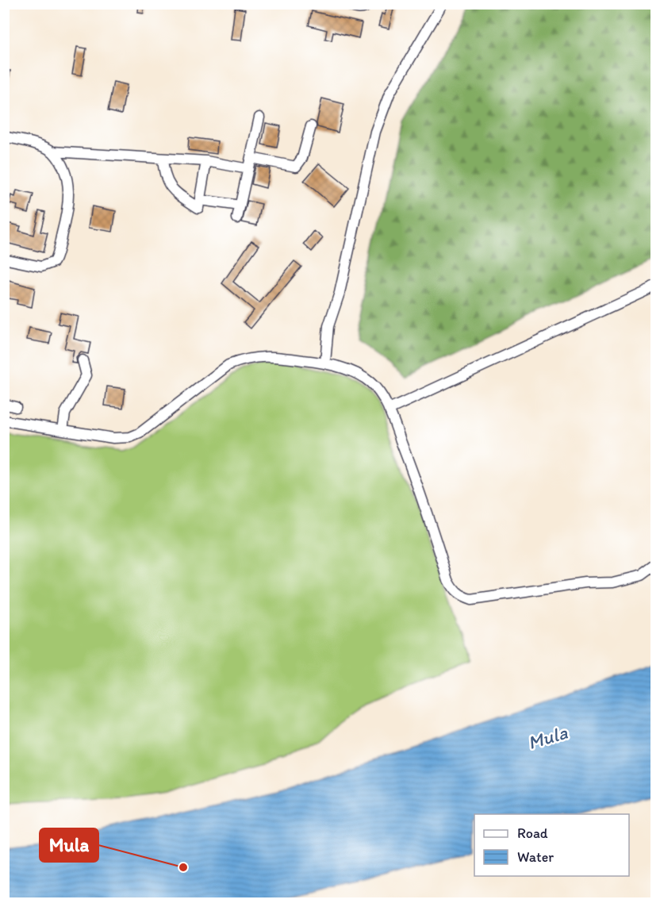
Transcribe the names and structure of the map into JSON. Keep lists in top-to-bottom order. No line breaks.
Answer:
{"water":["Mula"],"places":["Mula"],"legend":["Road","Water"]}
